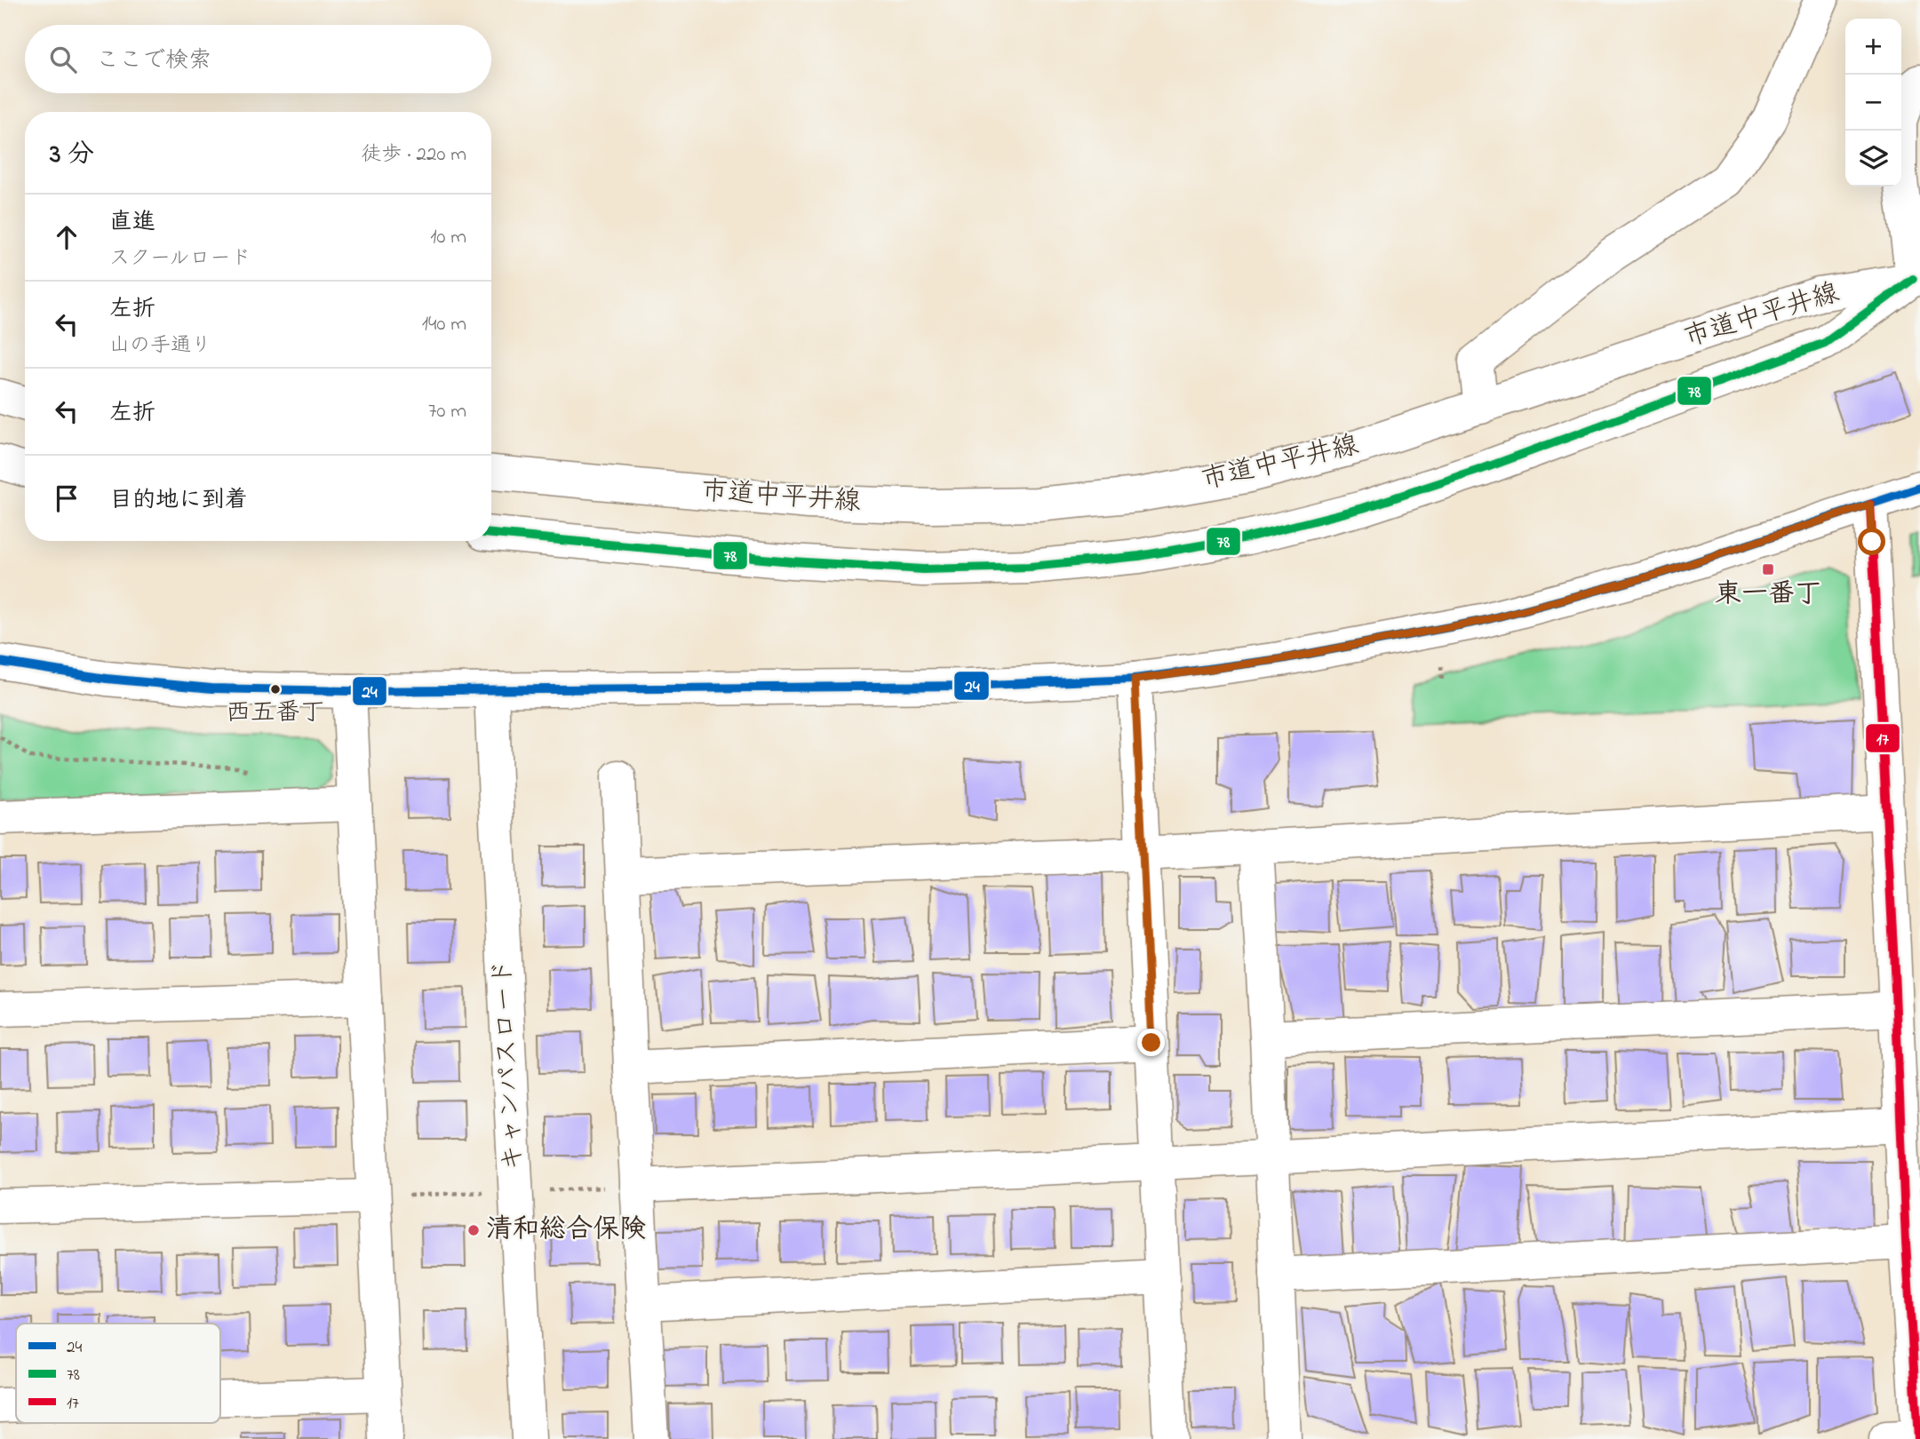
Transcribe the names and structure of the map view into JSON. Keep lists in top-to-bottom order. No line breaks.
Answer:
{"streets":{"street":["市道中平井線","キャンパスロード"]},"places":{"transit":["東一番丁"],"other":["西五番丁","清和総合保険"]},"lines":["transit line 78","transit line 24","transit line 17"],"legend":["24","78","17"],"page":{"map_buttons":["+","−"],"search":"ここで検索","heading":["3 分","徒歩 · 220 m"],"list":[["直進","スクールロード","10 m"],["左折","山の手通り","140 m"],["左折","70 m"],"目的地に到着"]}}
